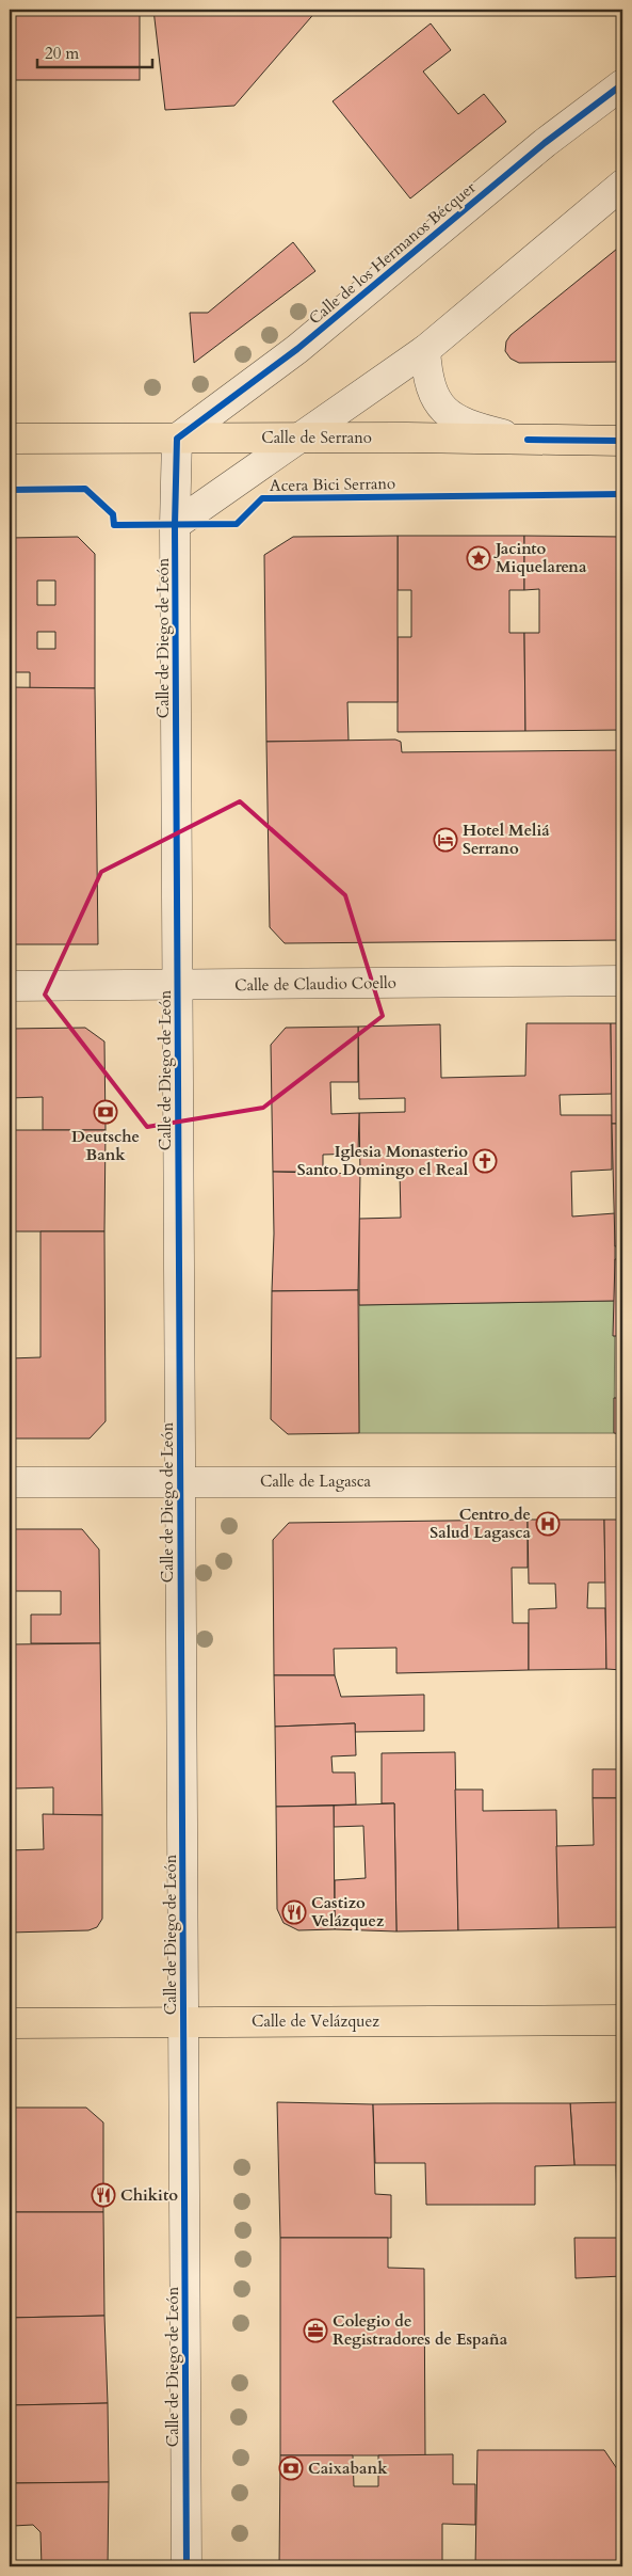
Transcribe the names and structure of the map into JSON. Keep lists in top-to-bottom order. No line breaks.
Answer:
{"streets":{"main road":["Calle de Serrano","Calle de Velázquez"],"street":["Calle de los Hermanos Bécquer","Calle de Diego de León","Calle de Claudio Coello","Calle de Lagasca"],"cycle path":["Acera Bici Serrano"]},"crossings":[["Calle de los Hermanos Bécquer","Calle de Serrano"],["Calle de los Hermanos Bécquer","Calle de Diego de León"],["Calle de Serrano","Calle de Diego de León"],["Calle de Diego de León","Calle de Claudio Coello"],["Calle de Diego de León","Calle de Lagasca"],["Calle de Diego de León","Calle de Velázquez"]],"places":{"place":["Jacinto Miquelarena"],"hotel":["Hotel Meliá Serrano"],"bank":["Deutsche Bank","Caixabank"],"church":["Iglesia Monasterio Santo Domingo el Real"],"hospital":["Centro de Salud Lagasca"],"restaurant":["Castizo Velázquez","Chikito"],"office":["Colegio de Registradores de España"]},"scale_bar":"20 m"}
